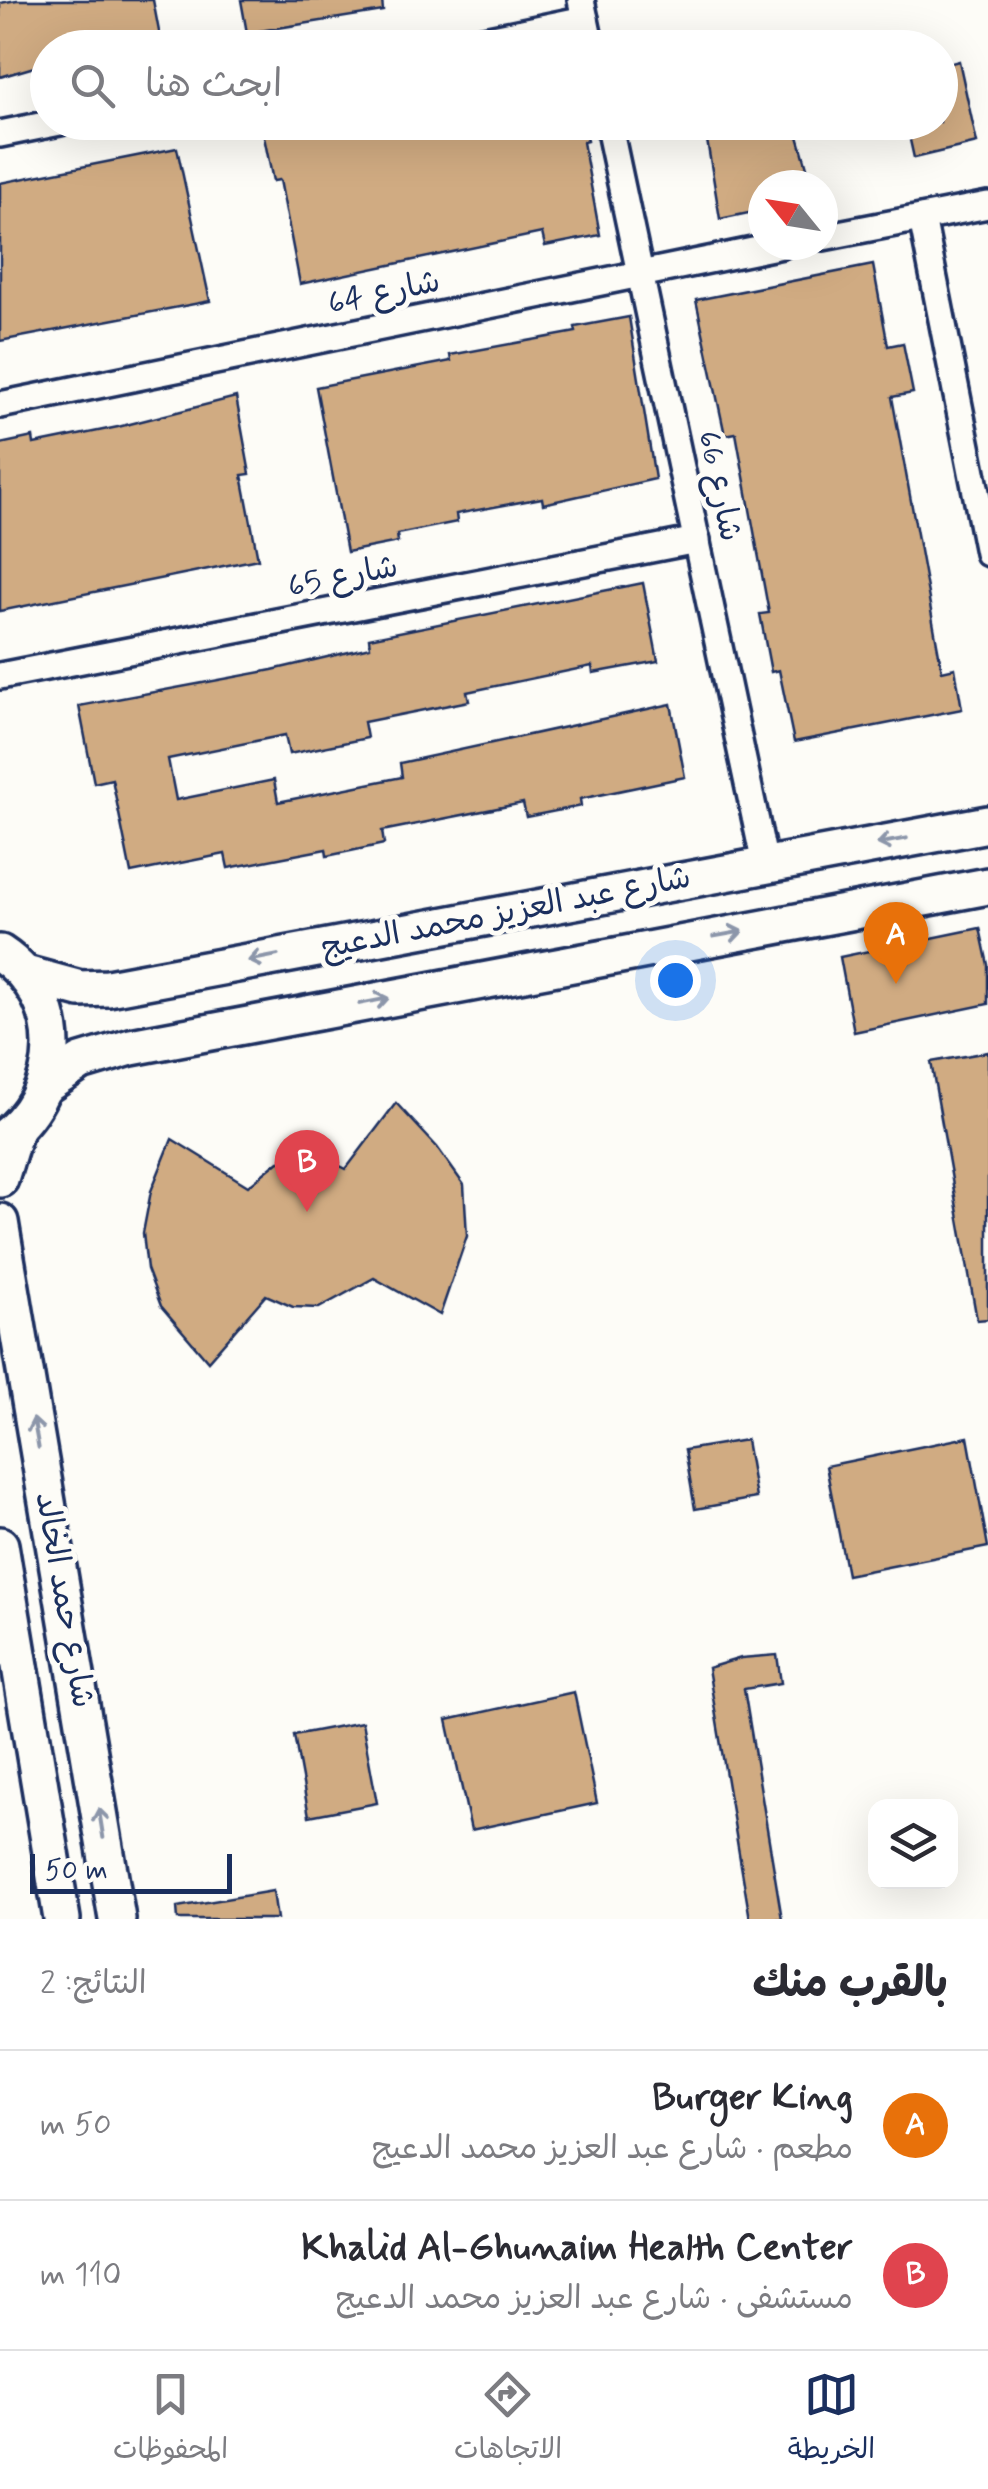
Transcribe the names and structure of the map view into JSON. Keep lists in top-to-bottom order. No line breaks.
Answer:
{"streets":{"street":["شارع 64","شارع 66","شارع 65","شارع عبد العزيز محمد الدعيج","شارع حمد الخالد"]},"crossings":[["شارع 64","شارع 66"],["شارع 66","شارع 65"],["شارع 66","شارع عبد العزيز محمد الدعيج"]],"scale_bar":"50 m","north":"top left","page":{"search":"ابحث هنا","pins":["A","B"],"scale":"50 m","heading":["بالقرب منك","النتائج: 2"],"list":[{"mark":"A","name":"Burger King","note":"مطعم · شارع عبد العزيز محمد الدعيج","value":"50 m"},{"mark":"B","name":"Khalid Al-Ghunaim Health Center","note":"مستشفى · شارع عبد العزيز محمد الدعيج","value":"110 m"}],"nav":["الخريطة","الاتجاهات","المحفوظات"]}}
